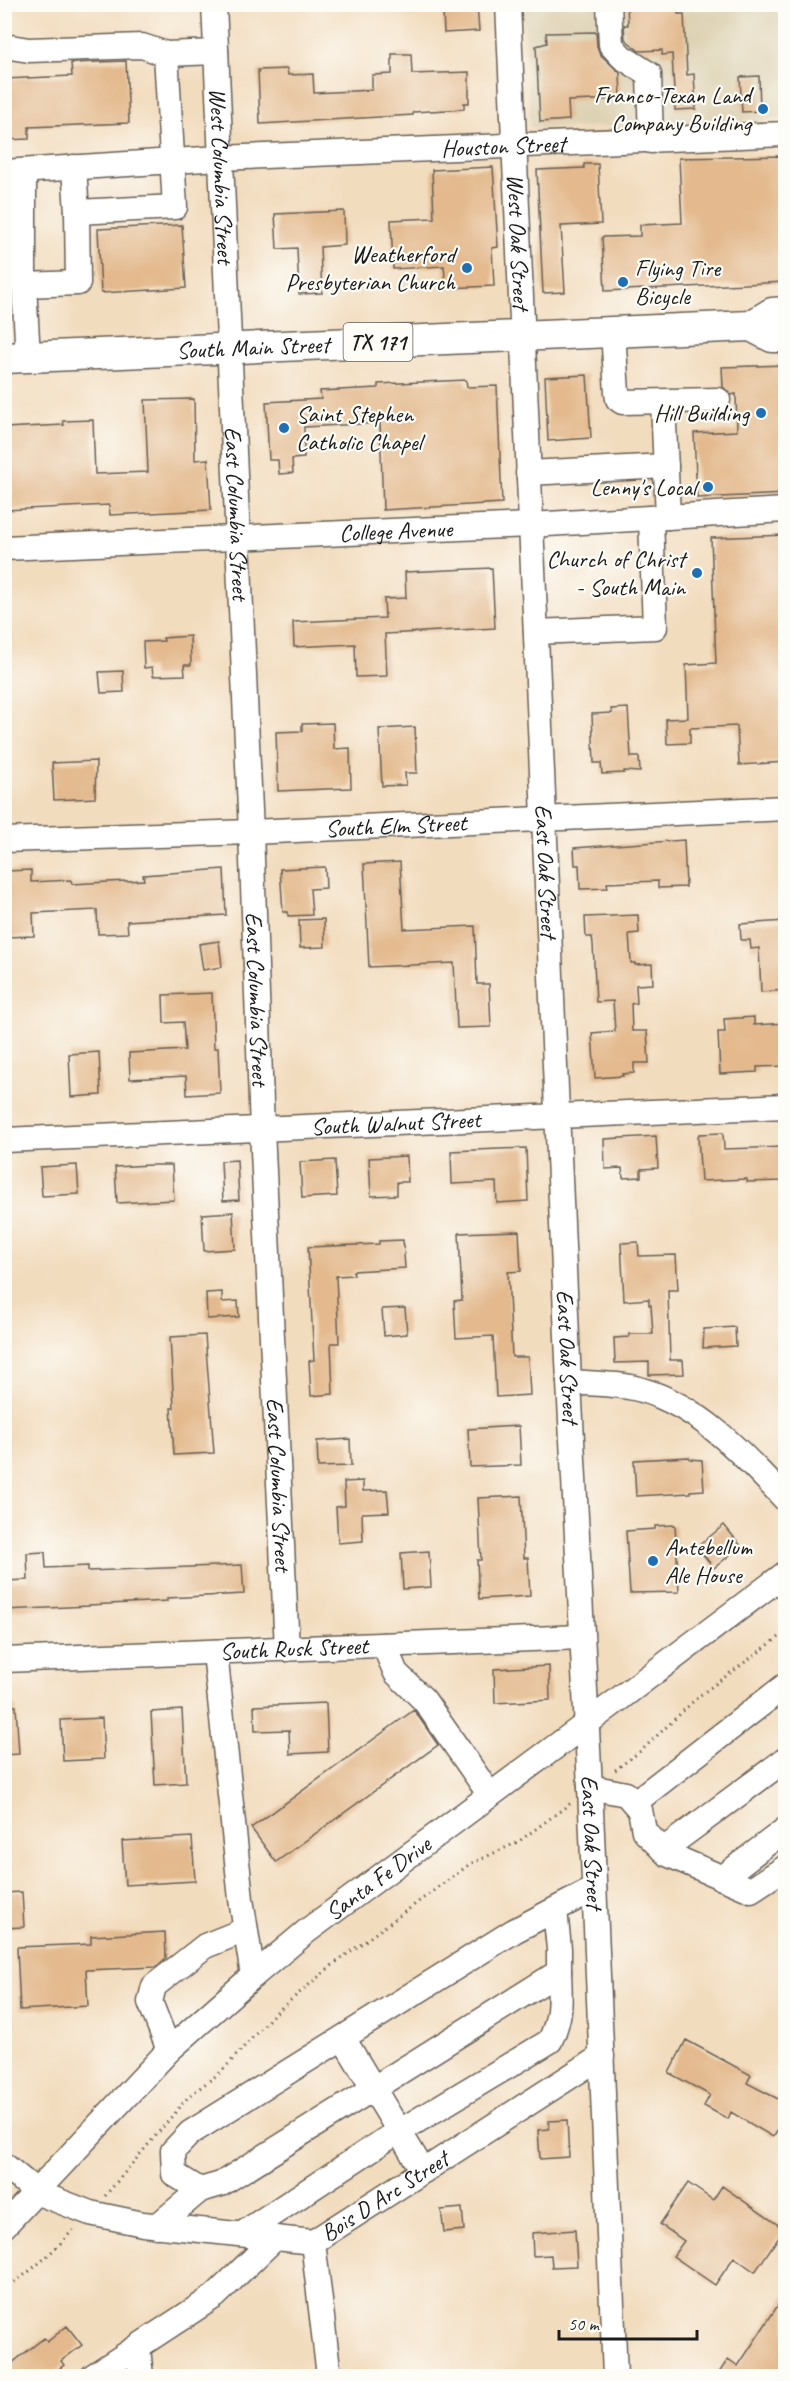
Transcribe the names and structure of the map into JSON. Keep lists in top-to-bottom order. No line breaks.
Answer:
{"streets":{"main road":["TX 171","South Main Street"],"street":["Houston Street","West Columbia Street","West Oak Street","East Columbia Street","College Avenue","South Elm Street","East Oak Street","South Walnut Street","South Rusk Street","Santa Fe Drive","Bois D Arc Street"]},"crossings":[["Houston Street","West Columbia Street"],["Houston Street","West Oak Street"],["West Columbia Street","South Main Street"],["West Columbia Street","East Columbia Street"],["West Oak Street","South Main Street"],["West Oak Street","East Oak Street"],["South Main Street","East Columbia Street"],["South Main Street","East Oak Street"],["East Columbia Street","College Avenue"],["East Columbia Street","South Elm Street"],["East Columbia Street","South Walnut Street"],["East Columbia Street","South Rusk Street"],["College Avenue","East Oak Street"],["South Elm Street","East Oak Street"],["East Oak Street","South Walnut Street"],["East Oak Street","South Rusk Street"],["East Oak Street","Santa Fe Drive"],["East Oak Street","Bois D Arc Street"],["Santa Fe Drive","Bois D Arc Street"]],"places":["Franco-Texan Land Company Building","Weatherford Presbyterian Church","Flying Tire Bicycle","Hill Building","Saint Stephen Catholic Chapel","Lenny's Local","Church of Christ - South Main","Antebellum Ale House"],"scale_bar":"50 m"}
